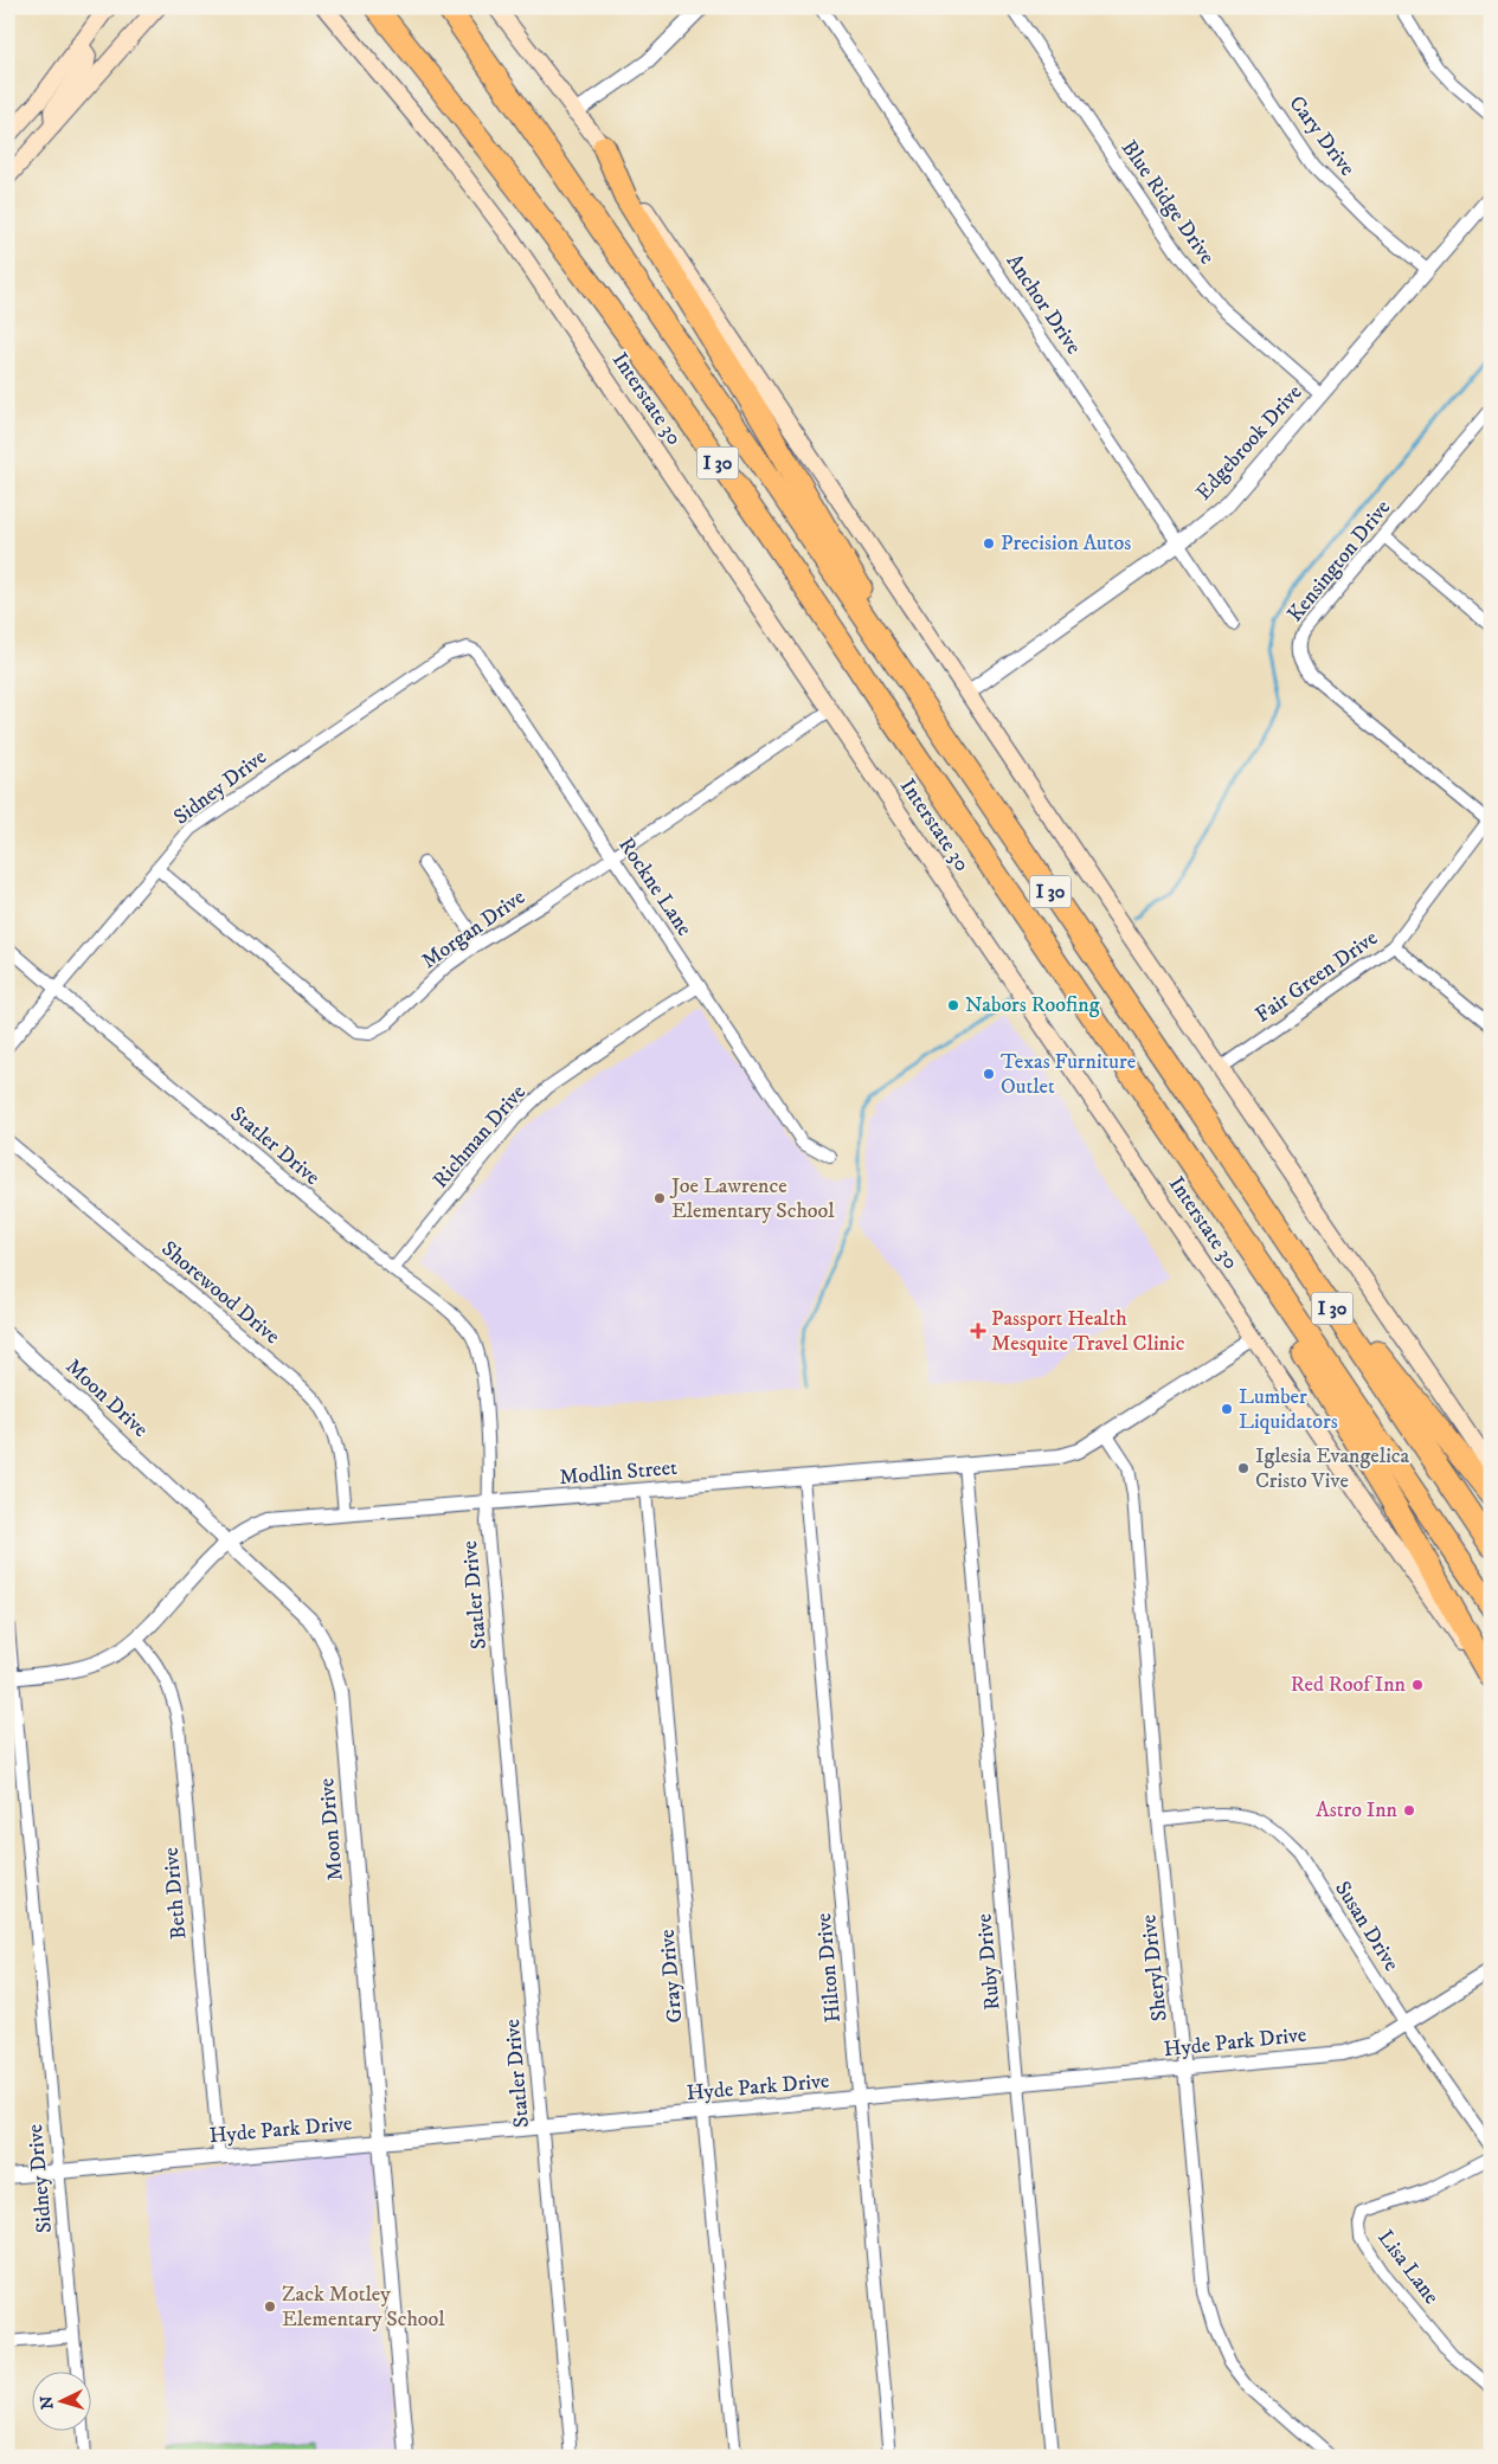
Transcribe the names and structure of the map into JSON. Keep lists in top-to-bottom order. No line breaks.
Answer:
{"streets":{"highway":["I 30"],"main road":["Interstate 30"],"street":["Cary Drive","Blue Ridge Drive","Anchor Drive","Edgebrook Drive","Kensington Drive","Sidney Drive","Rockne Lane","Morgan Drive","Fair Green Drive","Richman Drive","Statler Drive","Shorewood Drive","Moon Drive","Modlin Street","Beth Drive","Susan Drive","Ruby Drive","Hilton Drive","Sheryl Drive","Gray Drive","Hyde Park Drive","Lisa Lane"]},"crossings":[["Cary Drive","Edgebrook Drive"],["Blue Ridge Drive","Edgebrook Drive"],["Anchor Drive","Edgebrook Drive"],["Interstate 30","Morgan Drive"],["Interstate 30","Modlin Street"],["Kensington Drive","Fair Green Drive"],["Sidney Drive","Rockne Lane"],["Sidney Drive","Morgan Drive"],["Sidney Drive","Statler Drive"],["Sidney Drive","Modlin Street"],["Sidney Drive","Hyde Park Drive"],["Rockne Lane","Morgan Drive"],["Rockne Lane","Richman Drive"],["Richman Drive","Statler Drive"],["Statler Drive","Modlin Street"],["Statler Drive","Hyde Park Drive"],["Shorewood Drive","Modlin Street"],["Moon Drive","Modlin Street"],["Moon Drive","Hyde Park Drive"],["Modlin Street","Beth Drive"],["Modlin Street","Ruby Drive"],["Modlin Street","Hilton Drive"],["Modlin Street","Sheryl Drive"],["Modlin Street","Gray Drive"],["Beth Drive","Hyde Park Drive"],["Susan Drive","Sheryl Drive"],["Susan Drive","Hyde Park Drive"],["Ruby Drive","Hyde Park Drive"],["Hilton Drive","Hyde Park Drive"],["Sheryl Drive","Hyde Park Drive"],["Gray Drive","Hyde Park Drive"]],"places":{"other":["Precision Autos","Nabors Roofing","Texas Furniture Outlet","Joe Lawrence Elementary School","Lumber Liquidators","Iglesia Evangelica Cristo Vive","Red Roof Inn","Astro Inn","Zack Motley Elementary School"],"health":["Passport Health Mesquite Travel Clinic"]},"north":"left"}
